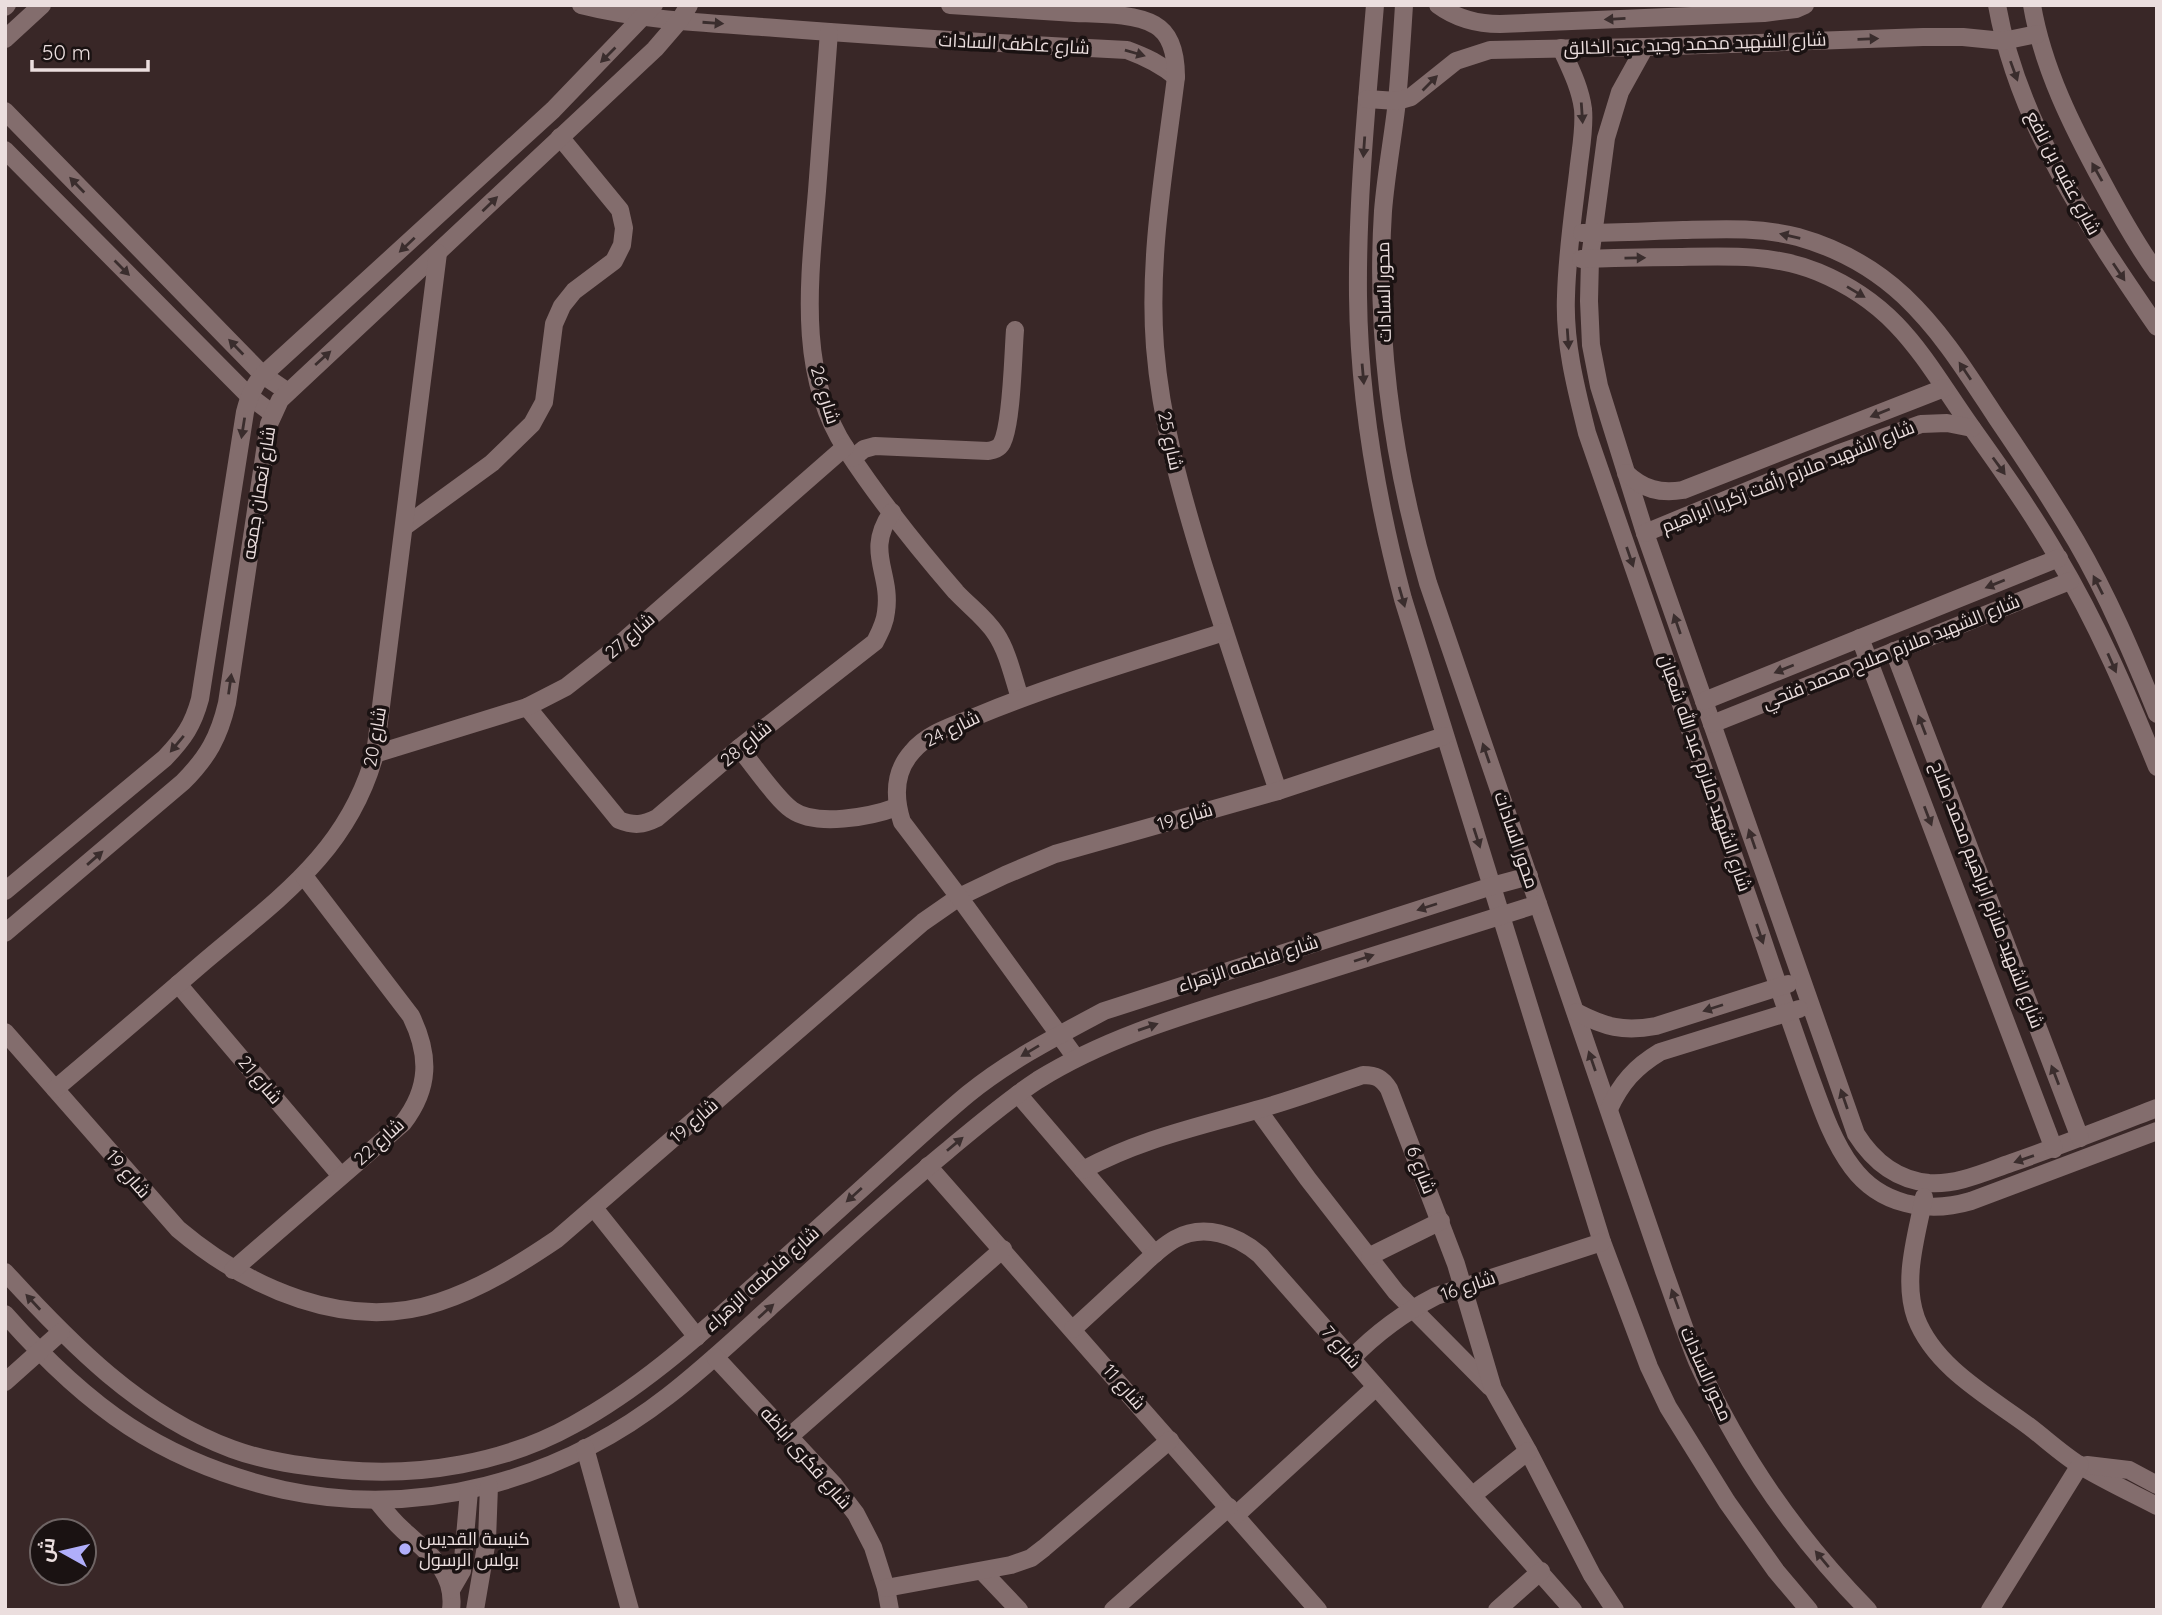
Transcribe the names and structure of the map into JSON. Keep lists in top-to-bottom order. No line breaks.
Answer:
{"streets":{"street":["شارع عاطف السادات","شارع الشهيد محمد وحيد عبد الخالق","شارع عقبه بن نافع","محور السادات","شارع 26","شارع 25","شارع الشهيد ملازم رأفت زكريا ابراهيم","شارع نعمان جمعه","شارع 27","شارع الشهيد ملازم صلاح محمد فتحي","شارع 24","شارع 20","شارع 28","شارع الشهيد ملازم عبد الله شعبان","شارع 19","شارع الشهيد ملازم ابراهيم محمد صلاح","شارع فاطمه الزهراء","شارع 21","شارع 22","شارع 6","شارع 16","شارع 7","شارع 11","شارع فكرى اباظه"]},"crossings":[["شارع عاطف السادات","شارع 26"],["شارع عاطف السادات","شارع 25"],["شارع عاطف السادات","شارع نعمان جمعه"],["شارع الشهيد محمد وحيد عبد الخالق","شارع عقبه بن نافع"],["شارع الشهيد محمد وحيد عبد الخالق","محور السادات"],["شارع الشهيد محمد وحيد عبد الخالق","شارع الشهيد ملازم عبد الله شعبان"],["محور السادات","شارع 19"],["محور السادات","شارع فاطمه الزهراء"],["محور السادات","شارع 16"],["شارع 26","شارع 27"],["شارع 26","شارع 24"],["شارع 26","شارع 28"],["شارع 25","شارع 24"],["شارع 25","شارع 19"],["شارع الشهيد ملازم رأفت زكريا ابراهيم","شارع الشهيد ملازم عبد الله شعبان"],["شارع نعمان جمعه","شارع 20"],["شارع 27","شارع 20"],["شارع 27","شارع 28"],["شارع الشهيد ملازم صلاح محمد فتحي","شارع الشهيد ملازم عبد الله شعبان"],["شارع الشهيد ملازم صلاح محمد فتحي","شارع الشهيد ملازم ابراهيم محمد صلاح"],["شارع 20","شارع 19"],["شارع 20","شارع 21"],["شارع 20","شارع 22"],["شارع الشهيد ملازم عبد الله شعبان","شارع الشهيد ملازم ابراهيم محمد صلاح"],["شارع 19","شارع 22"],["شارع فاطمه الزهراء","شارع 11"],["شارع فاطمه الزهراء","شارع فكرى اباظه"],["شارع 21","شارع 22"],["شارع 6","شارع 16"],["شارع 16","شارع 7"],["شارع 7","شارع 11"]],"one_way":["شارع عاطف السادات"],"places":["كنيسة القديس بولس الرسول"],"scale_bar":"50 m","north":"left"}
